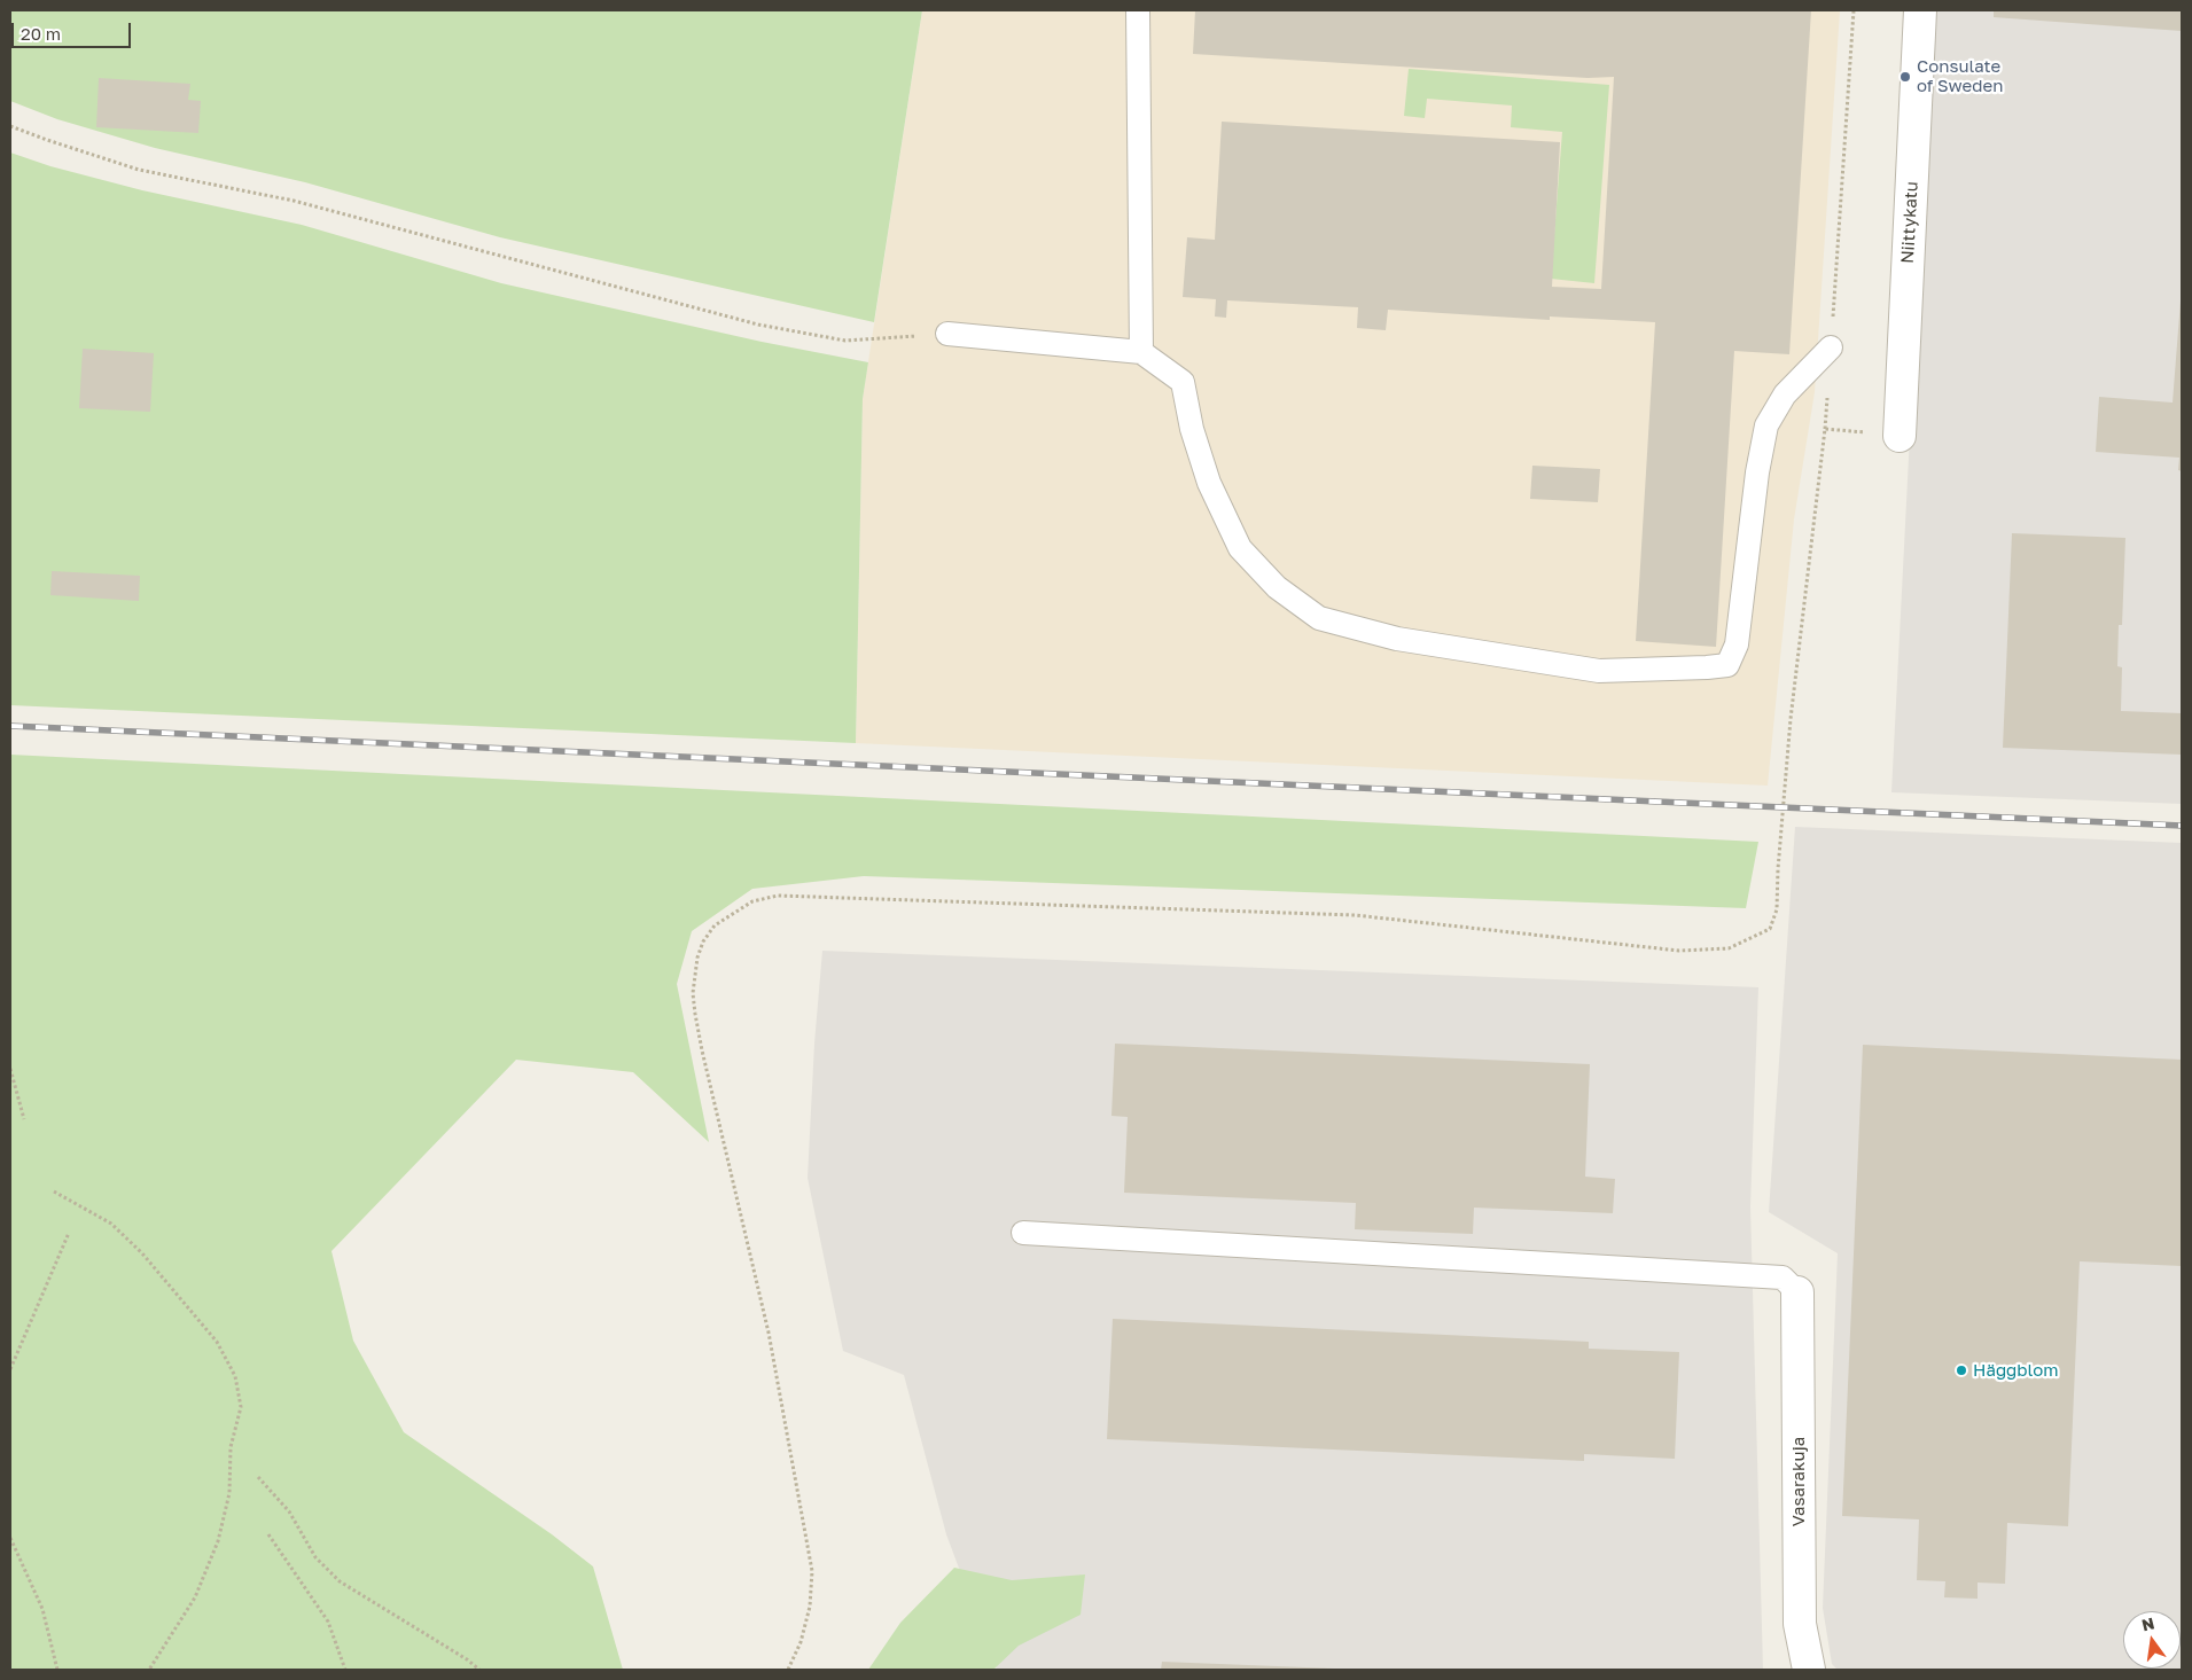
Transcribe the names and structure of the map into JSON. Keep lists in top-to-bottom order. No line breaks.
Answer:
{"streets":{"street":["Niittykatu","Vasarakuja"]},"places":["Consulate of Sweden","Häggblom"],"scale_bar":"20 m","north":"top"}
